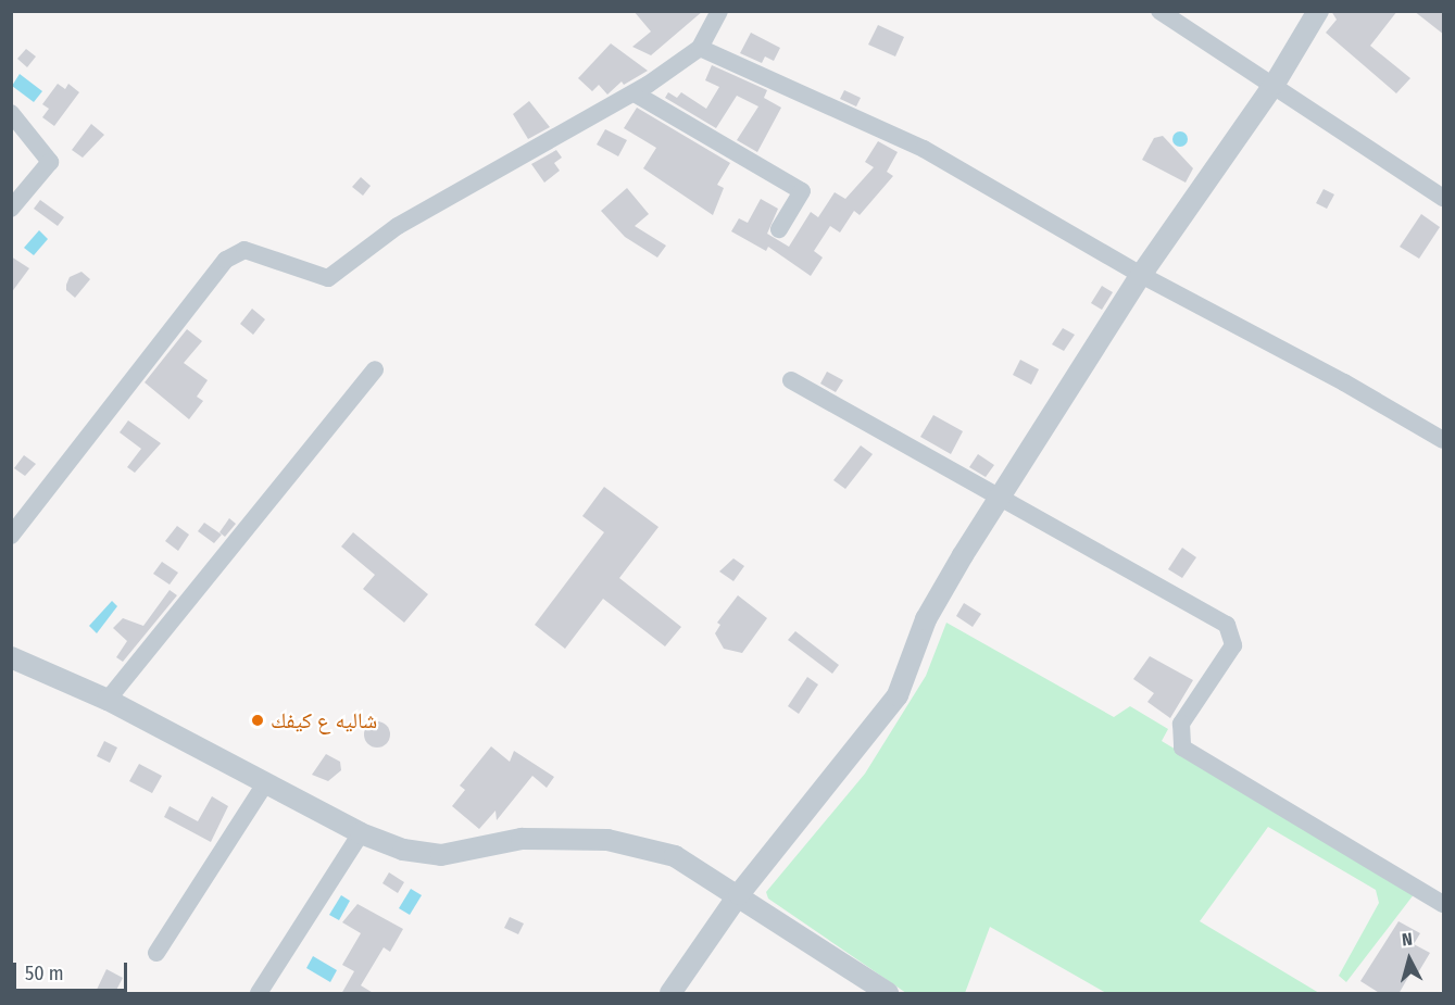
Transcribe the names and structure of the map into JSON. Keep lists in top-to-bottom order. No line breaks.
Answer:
{"places":["شاليه ع كيفك"],"scale_bar":"50 m","north":"top"}
